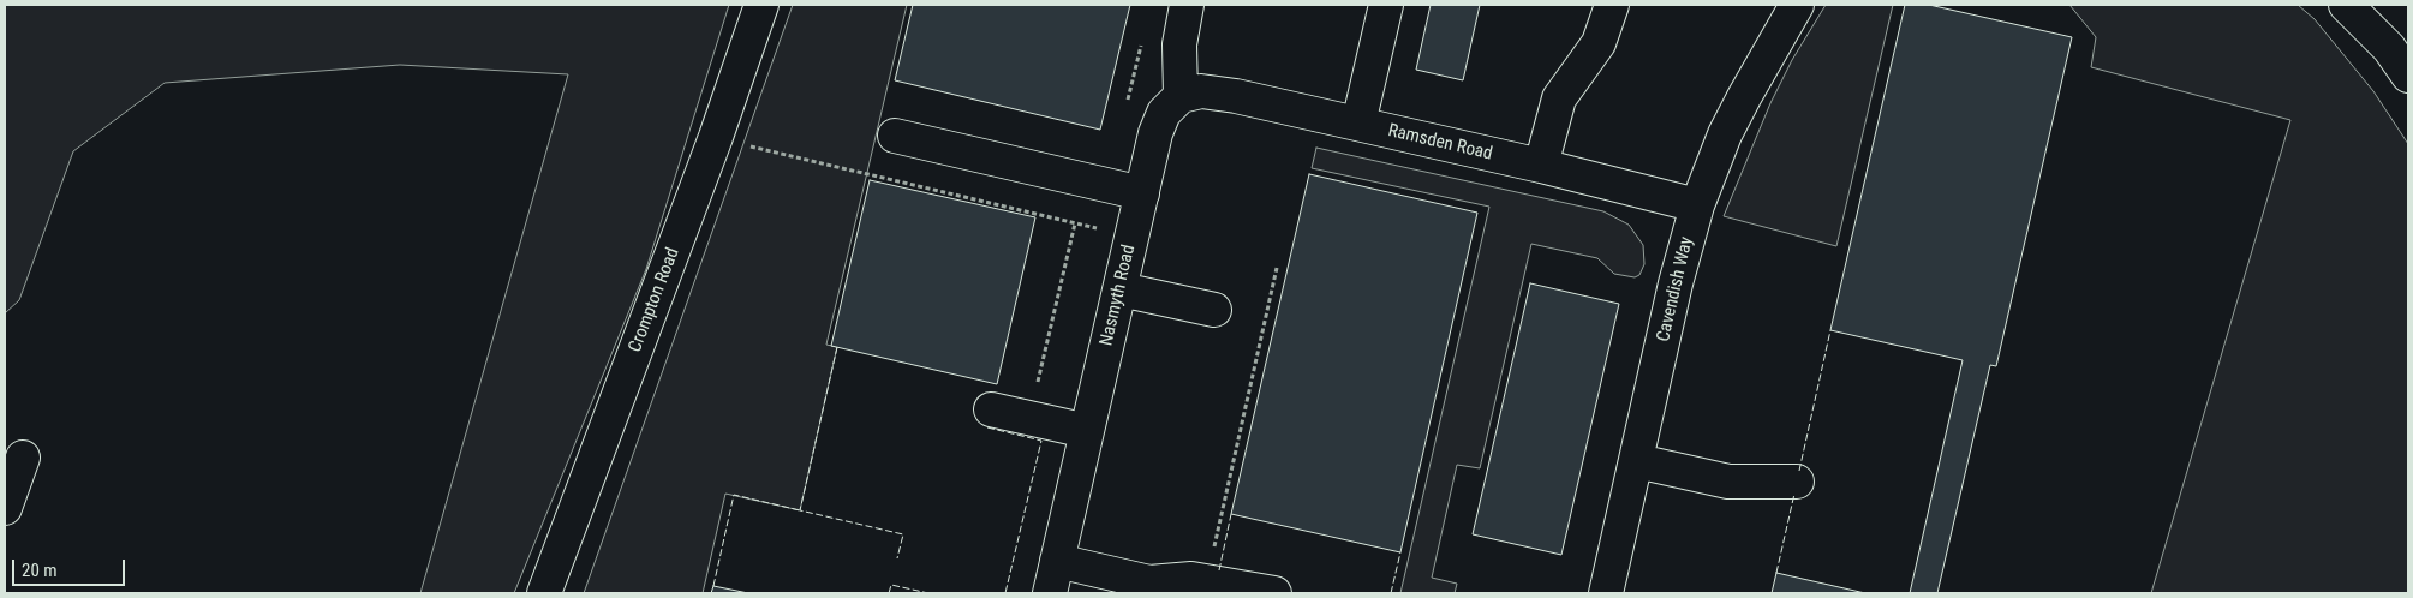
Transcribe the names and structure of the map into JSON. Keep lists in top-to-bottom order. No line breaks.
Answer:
{"streets":{"street":["Ramsden Road","Cavendish Way","Nasmyth Road","Crompton Road"]},"crossings":[["Ramsden Road","Cavendish Way"],["Ramsden Road","Nasmyth Road"]],"scale_bar":"20 m"}
